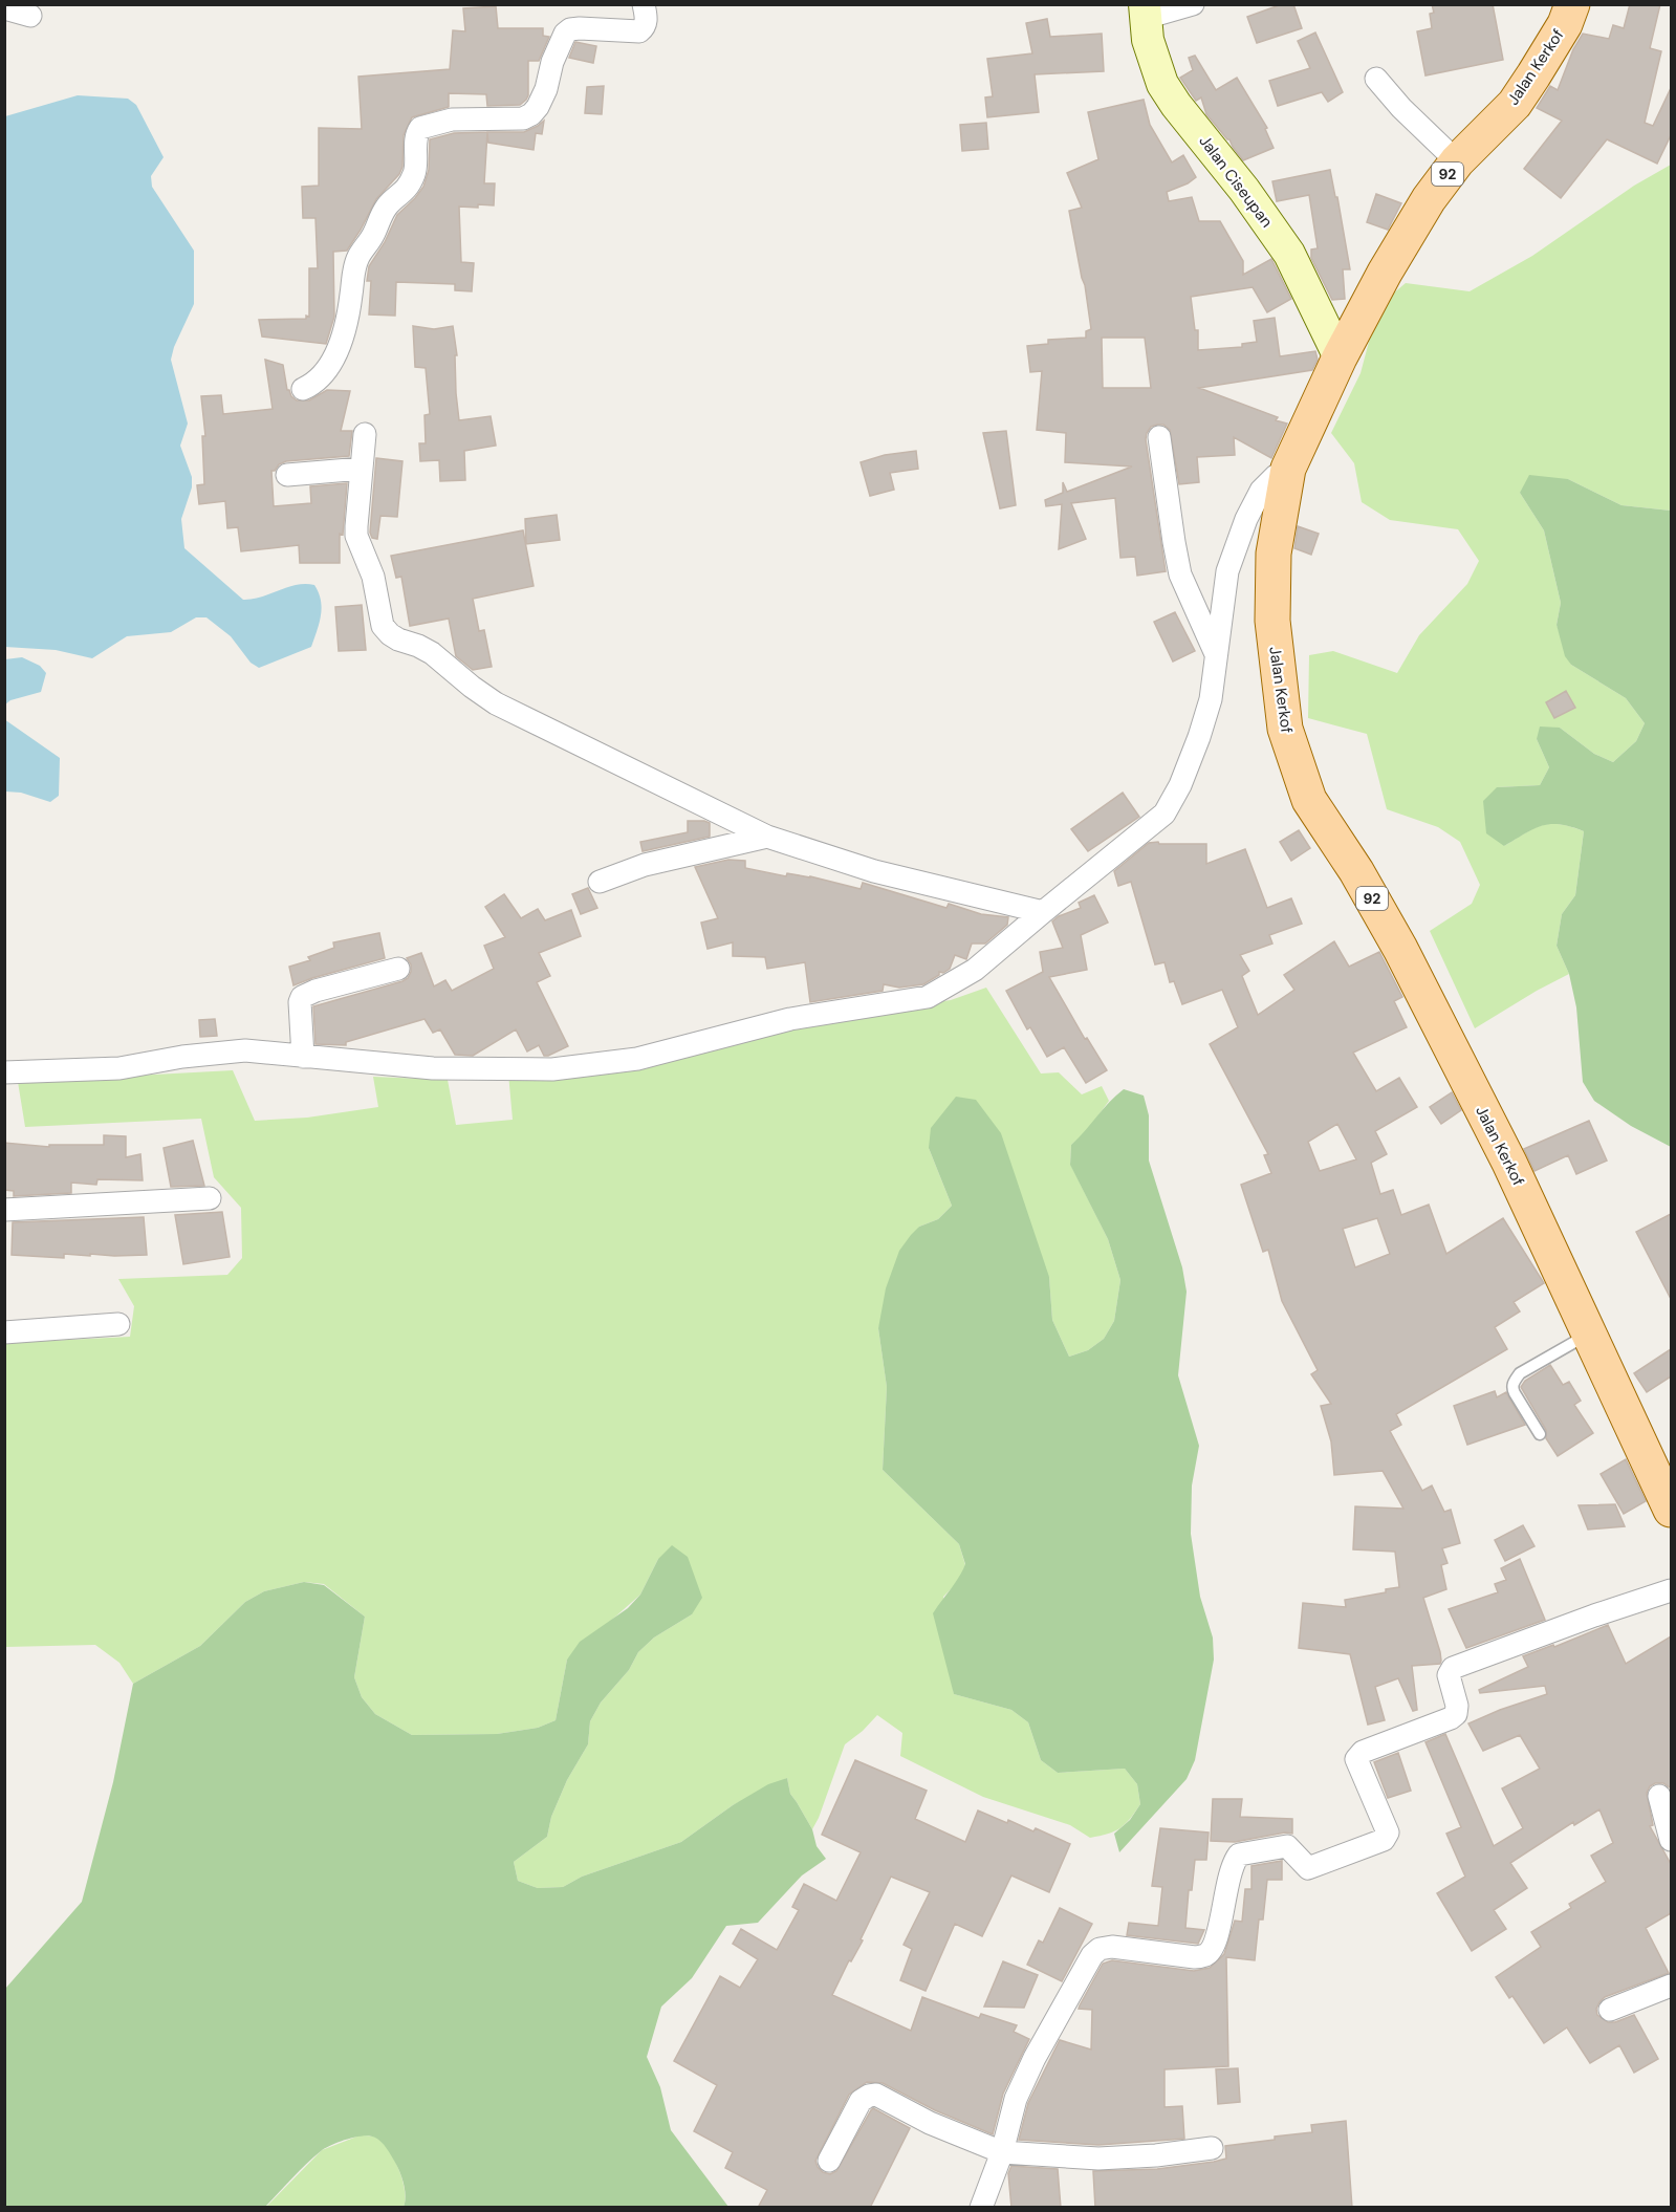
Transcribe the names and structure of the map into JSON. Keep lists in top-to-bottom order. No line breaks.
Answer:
{"streets":{"main road":["Jalan Kerkof","92","Jalan Ciseupan"]},"crossings":[["Jalan Kerkof","Jalan Ciseupan"]]}
